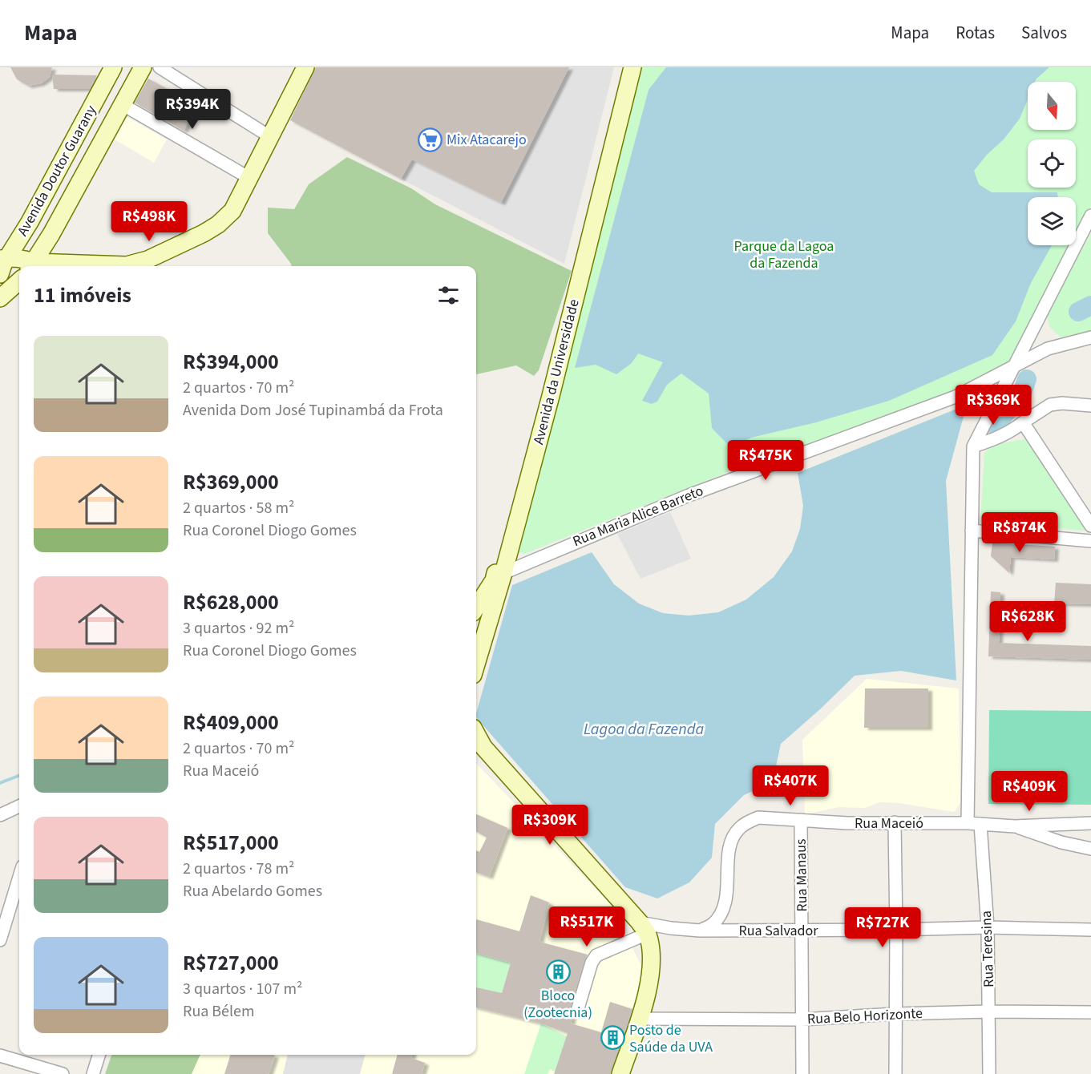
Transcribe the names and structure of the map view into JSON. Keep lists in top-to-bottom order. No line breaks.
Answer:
{"streets":{"main road":["Avenida Doutor Guarany","Avenida da Universidade"],"street":["Rua Maria Alice Barreto","Rua Maceió","Rua Manaus","Rua Salvador","Rua Teresina","Rua Belo Horizonte"]},"crossings":[["Avenida da Universidade","Rua Maria Alice Barreto"],["Rua Maceió","Rua Manaus"],["Rua Maceió","Rua Salvador"],["Rua Maceió","Rua Teresina"],["Rua Manaus","Rua Salvador"],["Rua Manaus","Rua Belo Horizonte"],["Rua Salvador","Rua Teresina"],["Rua Teresina","Rua Belo Horizonte"]],"water":["Lagoa da Fazenda"],"parks":["Parque da Lagoa da Fazenda"],"places":{"supermarket":["Mix Atacarejo"],"building":["Bloco (Zootecnia)","Posto de Saúde da UVA"]},"north":"bottom","page":{"header":"Mapa","nav":["Mapa","Rotas","Salvos"],"price":["R$394K","R$498K","R$369K","R$475K","R$874K","R$628K","R$407K","R$409K","R$309K","R$517K","R$727K"],"heading":"11 imóveis","list":[{"name":"R$394,000","note":"2 quartos · 70 m² · Avenida Dom José Tupinambá da Frota"},{"name":"R$369,000","note":"2 quartos · 58 m² · Rua Coronel Diogo Gomes"},{"name":"R$628,000","note":"3 quartos · 92 m² · Rua Coronel Diogo Gomes"},{"name":"R$409,000","note":"2 quartos · 70 m² · Rua Maceió"},{"name":"R$517,000","note":"2 quartos · 78 m² · Rua Abelardo Gomes"},{"name":"R$727,000","note":"3 quartos · 107 m² · Rua Bélem"}]}}
